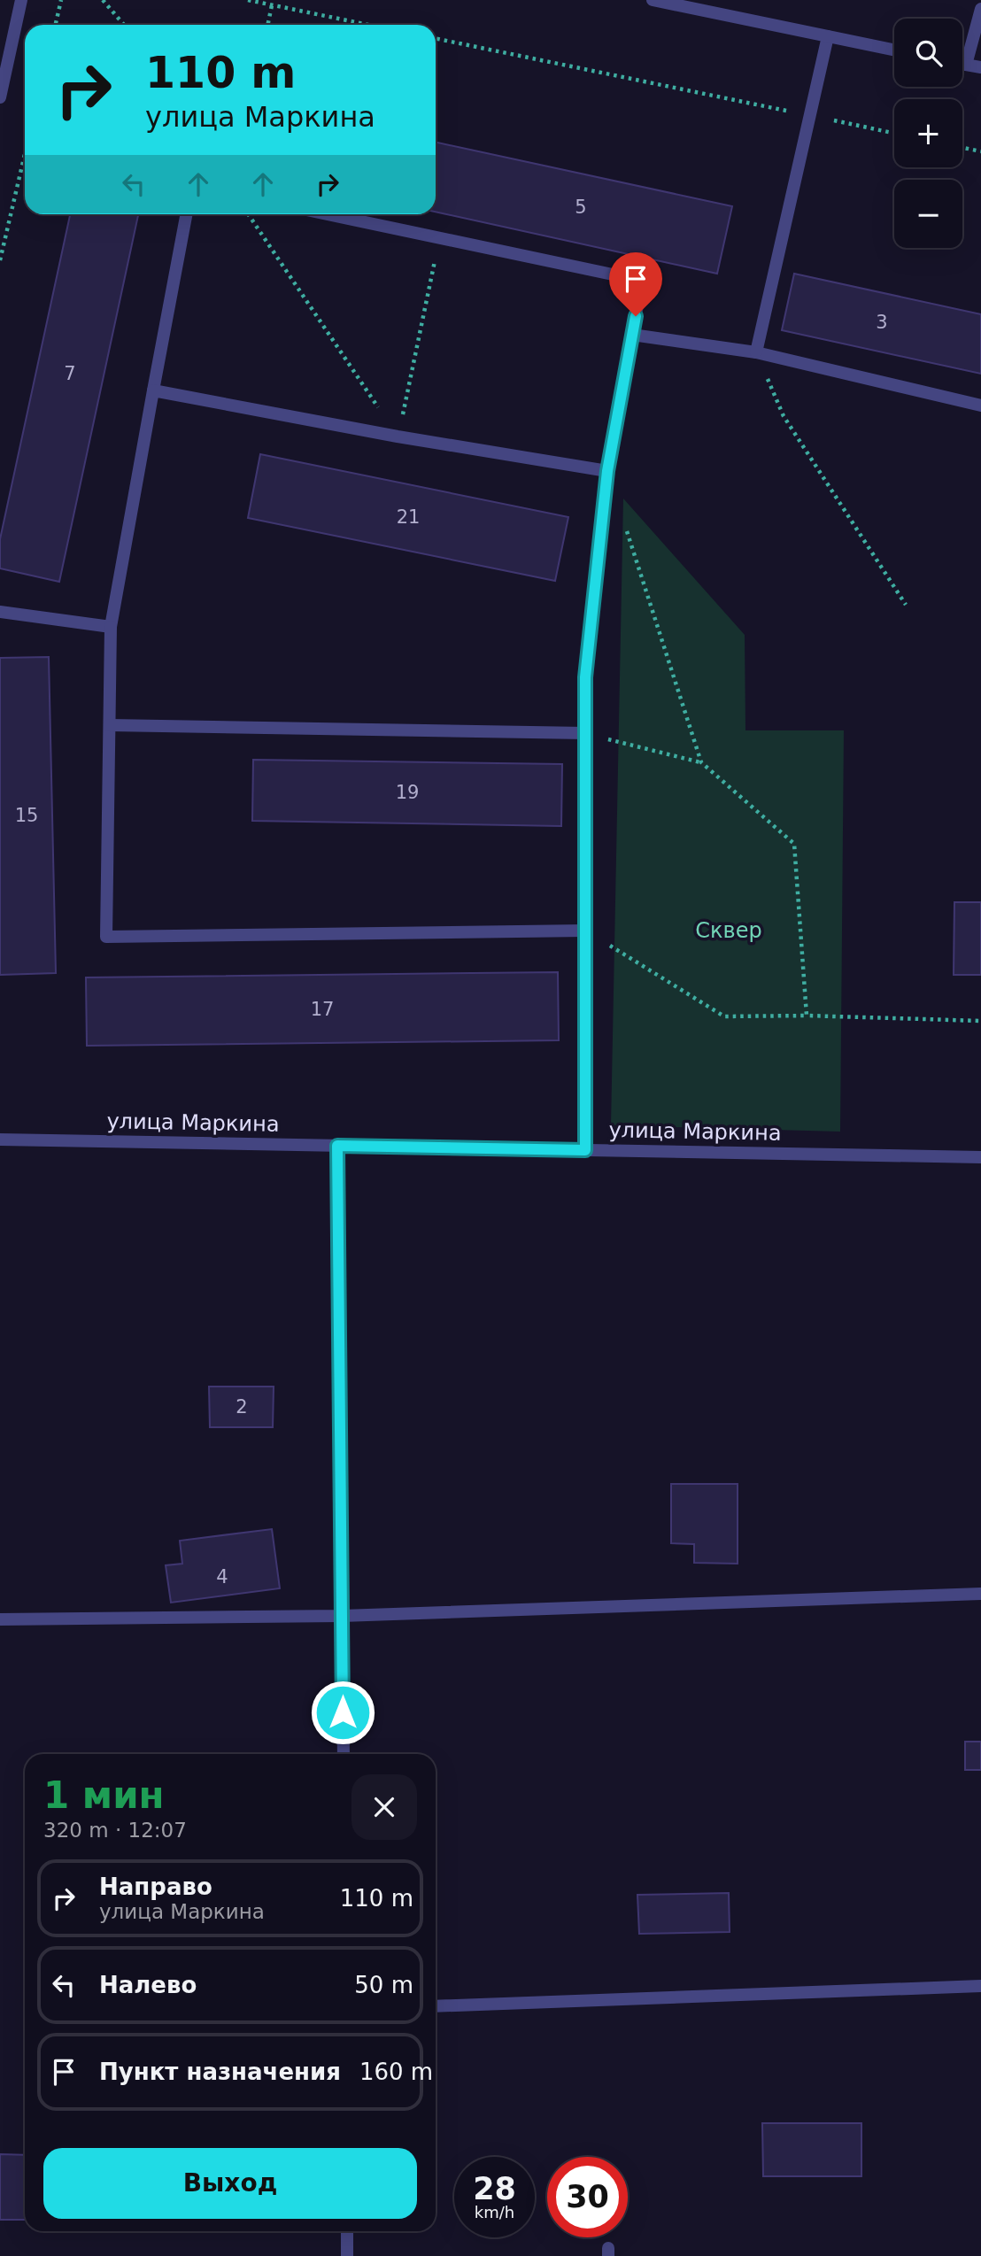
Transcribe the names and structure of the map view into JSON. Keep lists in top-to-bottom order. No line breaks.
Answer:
{"streets":{"street":["улица Маркина"]},"parks":["Сквер"],"house_numbers":["5","3","7","21","19","15","17","2","4"],"page":{"map_buttons":["+","−"],"turn":["110 m","улица Маркина"],"heading":["1 мин","320 m · 12:07"],"list":[{"name":"Направо","note":"улица Маркина","value":"110 m"},{"name":"Налево","value":"50 m"},{"name":"Пункт назначения","value":"160 m"}],"buttons":"Выход","speed":"28 km/h","limit":"30"}}
